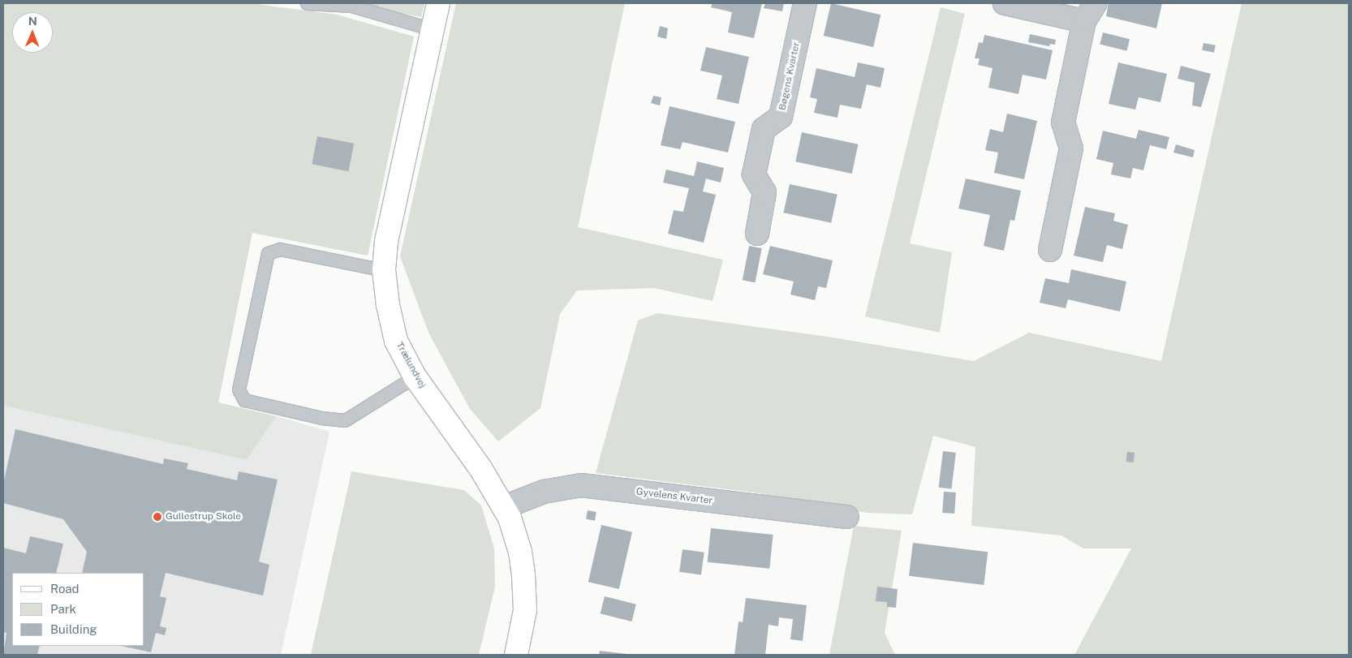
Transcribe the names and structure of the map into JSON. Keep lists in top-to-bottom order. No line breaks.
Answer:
{"streets":{"street":["Bøgens Kvarter","Trælundvej","Gyvelens Kvarter"]},"crossings":[["Trælundvej","Gyvelens Kvarter"]],"places":["Gullestrup Skole"],"legend":["Road","Park","Building"],"north":"top"}
